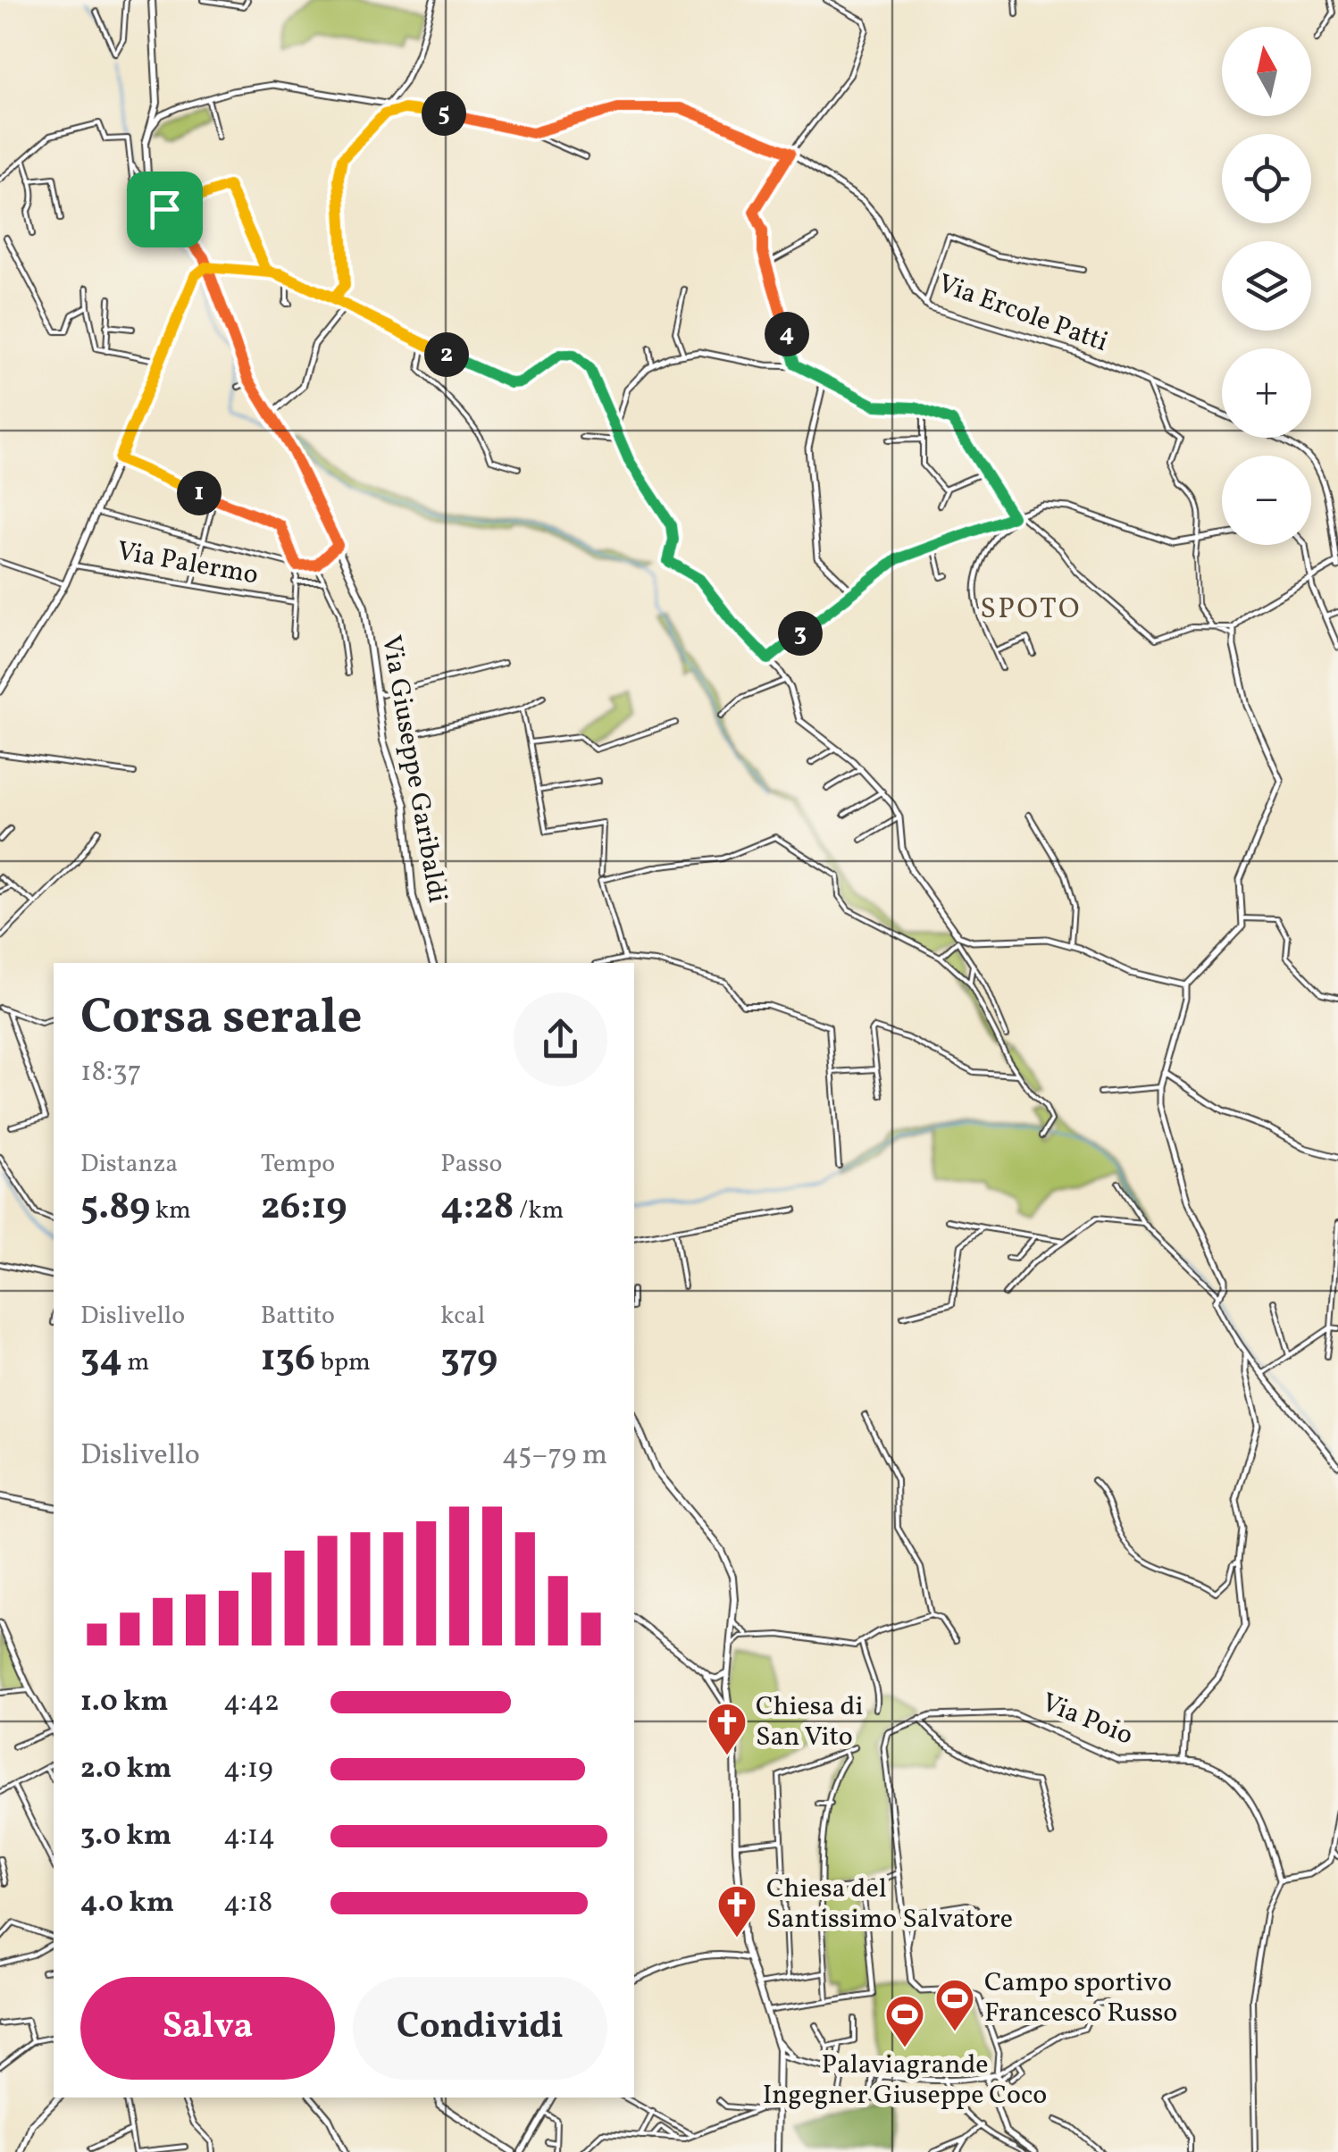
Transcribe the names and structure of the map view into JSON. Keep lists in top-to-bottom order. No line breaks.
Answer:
{"streets":{"main road":["Via Giuseppe Garibaldi"],"street":["Via Ercole Patti","Via Palermo","Via Poio"]},"districts":["SPOTO"],"places":{"church":["Chiesa di San Vito","Chiesa del Santissimo Salvatore"],"sports":["Campo sportivo Francesco Russo","Palaviagrande Ingegner Giuseppe Coco"]},"north":"top","page":{"map_buttons":["+","−"],"pins":["5","4","2","1","3"],"heading":["Corsa serale","18:37"],"stats":[["Distanza","5.89 km"],["Tempo","26:19"],["Passo","4:28 /km"],["Dislivello","34 m"],["Battito","136 bpm"],["kcal","379"]],"chart":["Dislivello","45–79 m"],"list":[{"name":"1.0 km","note":"4:42"},{"name":"2.0 km","note":"4:19"},{"name":"3.0 km","note":"4:14"},{"name":"4.0 km","note":"4:18"}],"buttons":["Salva","Condividi"]}}
